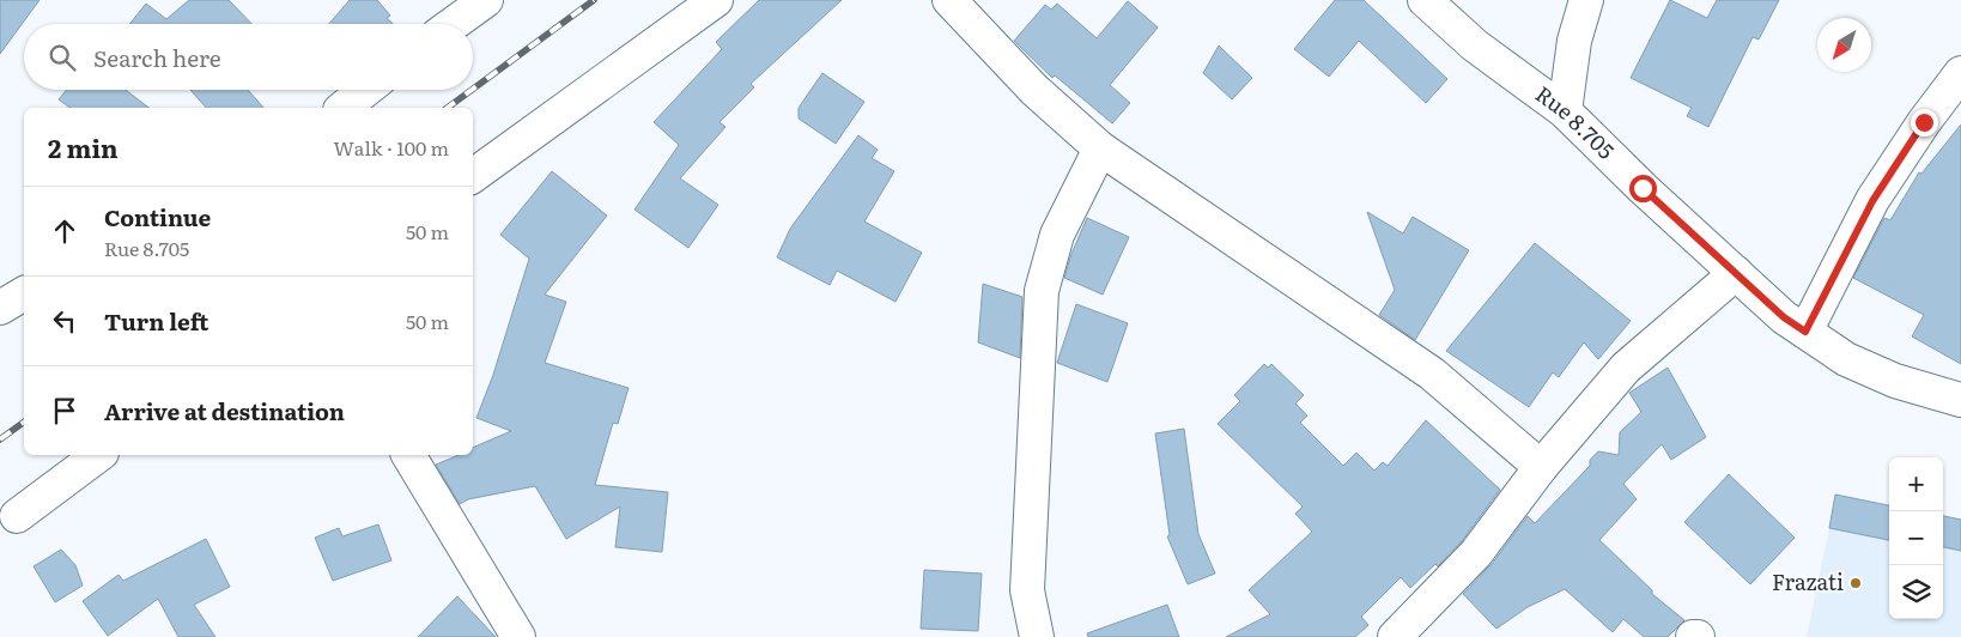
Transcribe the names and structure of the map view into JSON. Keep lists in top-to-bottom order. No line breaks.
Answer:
{"streets":{"street":["Rue 8.705"]},"places":["Frazati"],"north":"bottom left","page":{"search":"Search here","heading":["2 min","Walk · 100 m"],"list":[["Continue","Rue 8.705","50 m"],["Turn left","50 m"],"Arrive at destination"],"map_buttons":["+","−"]}}
